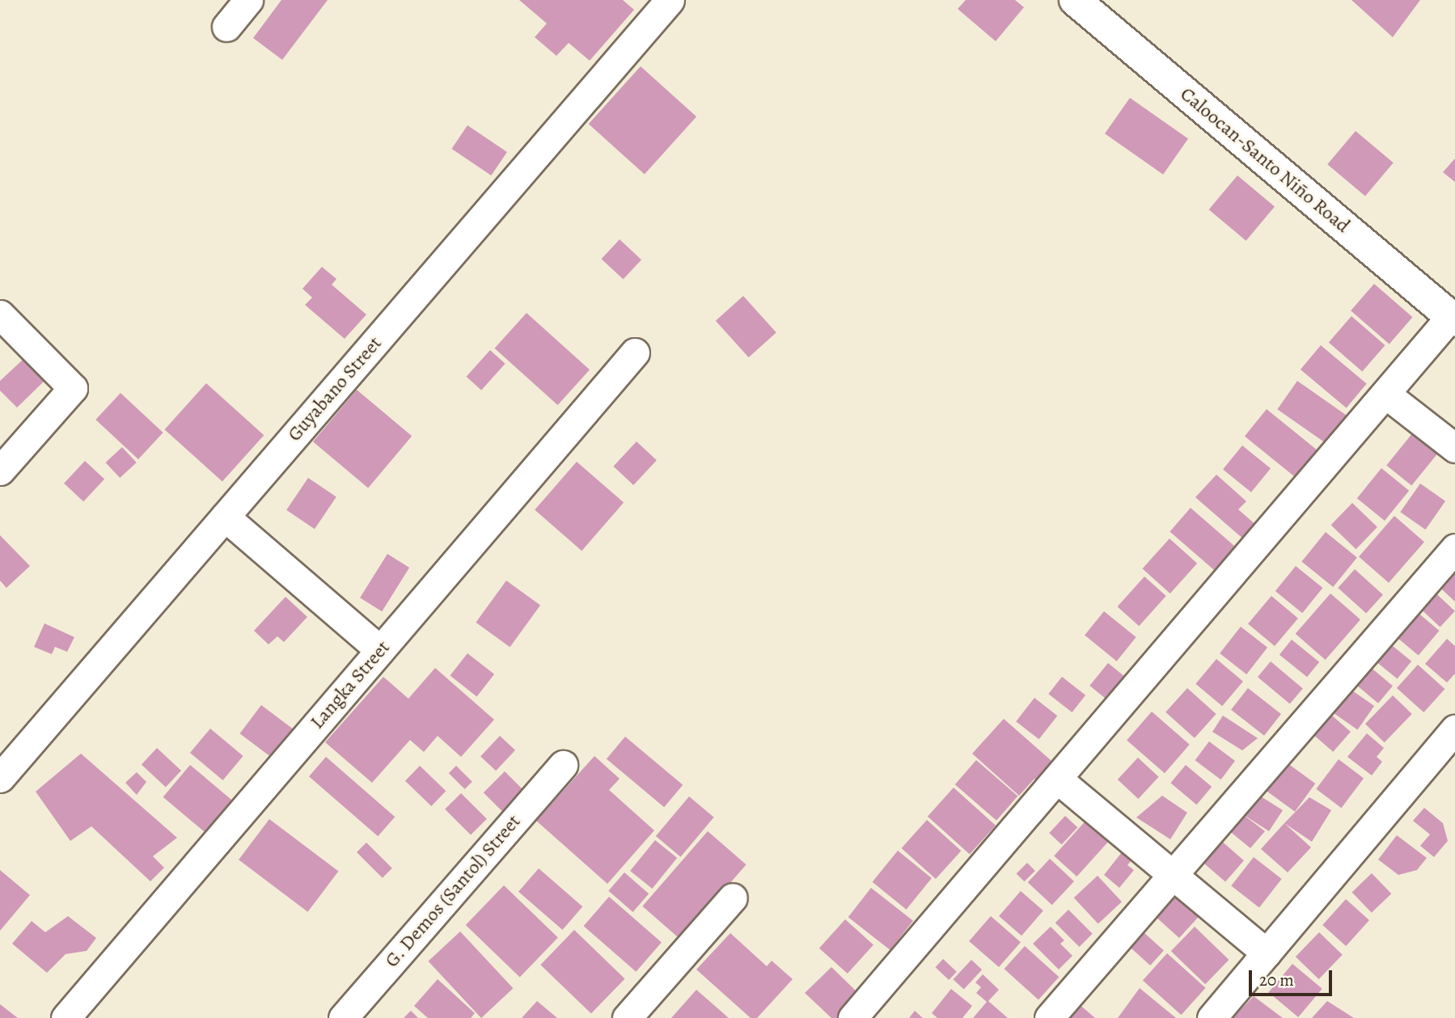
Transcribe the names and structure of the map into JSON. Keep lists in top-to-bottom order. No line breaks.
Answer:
{"streets":{"street":["Caloocan-Santo Niño Road","Guyabano Street","Langka Street","G. Demos (Santol) Street"]},"scale_bar":"20 m"}
